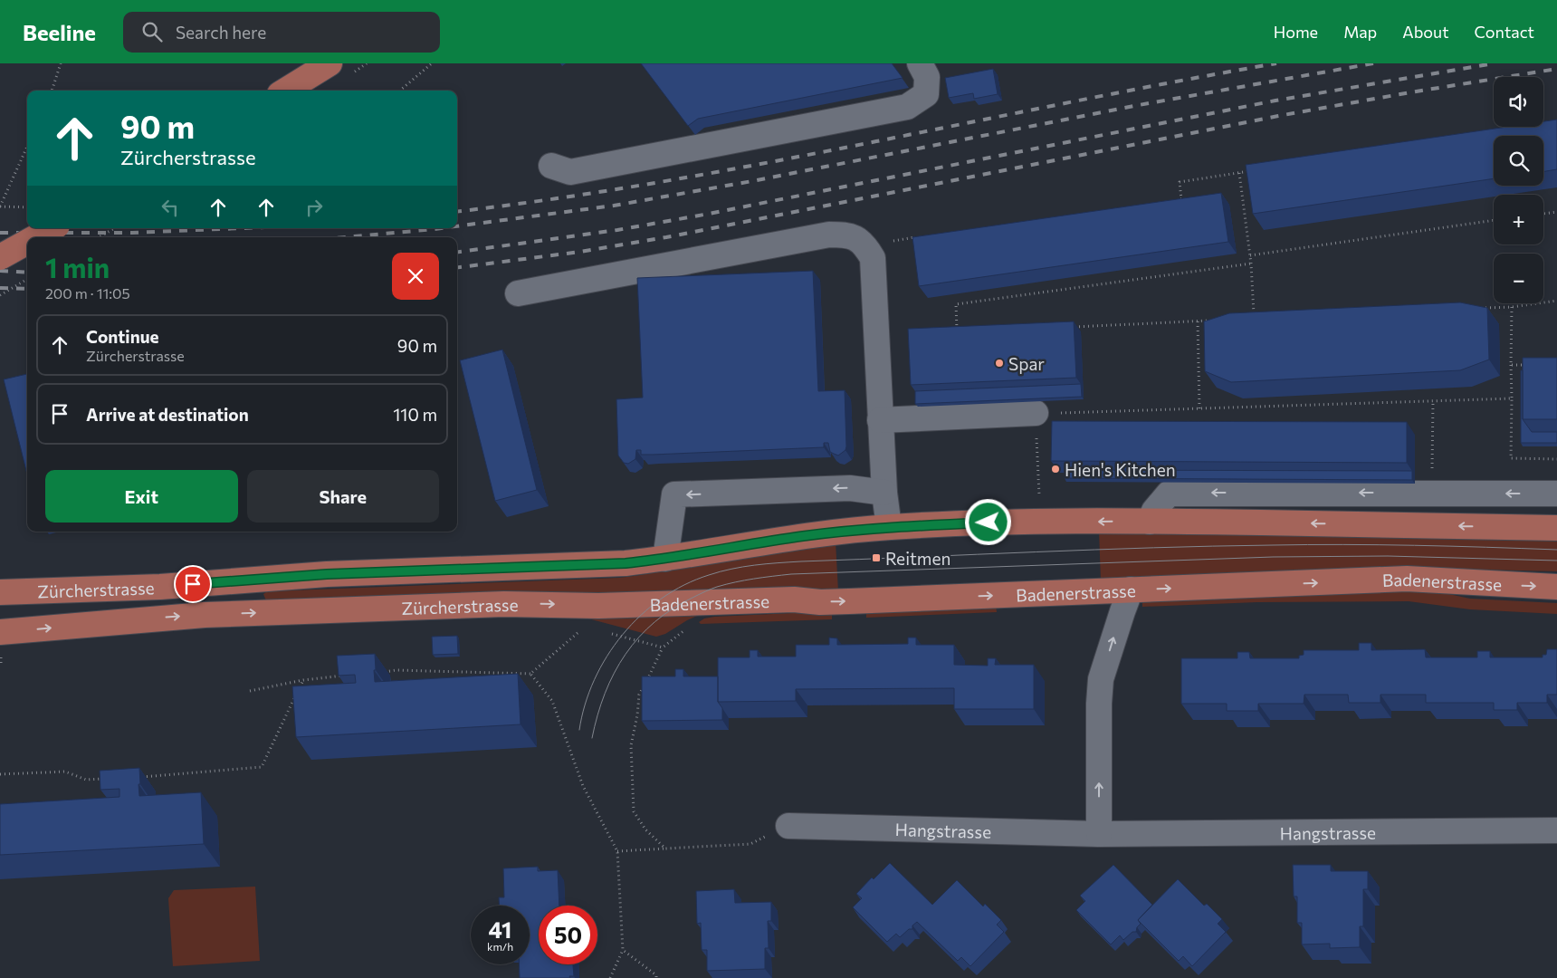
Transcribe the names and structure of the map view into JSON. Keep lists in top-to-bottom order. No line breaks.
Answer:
{"streets":{"main road":["Badenerstrasse","Zürcherstrasse"],"street":["Hangstrasse"]},"crossings":[["Badenerstrasse","Zürcherstrasse"]],"places":{"other":["Spar","Hien's Kitchen"],"transit":["Reitmen"]},"page":{"header":"Beeline","search":"Search here","nav":["Home","Map","About","Contact"],"map_buttons":["+","−"],"turn":["90 m","Zürcherstrasse"],"heading":["1 min","200 m · 11:05"],"list":[{"name":"Continue","note":"Zürcherstrasse","value":"90 m"},{"name":"Arrive at destination","value":"110 m"}],"buttons":["Exit","Share"],"speed":"41 km/h","limit":"50"}}
